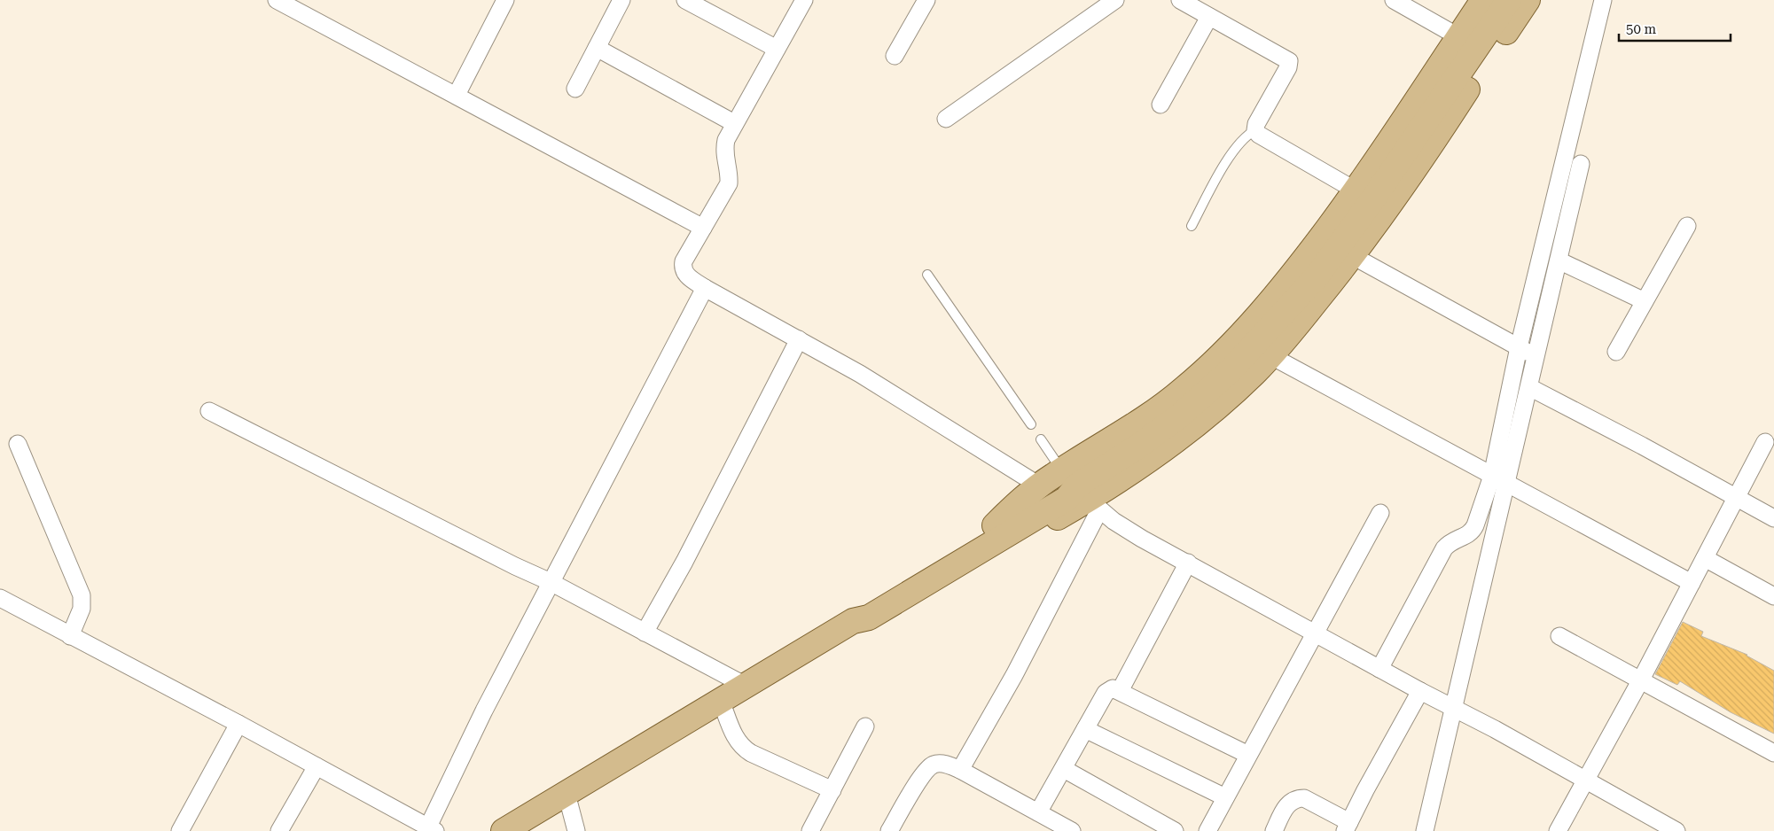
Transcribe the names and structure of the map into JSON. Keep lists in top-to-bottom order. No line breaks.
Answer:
{"scale_bar":"50 m"}
